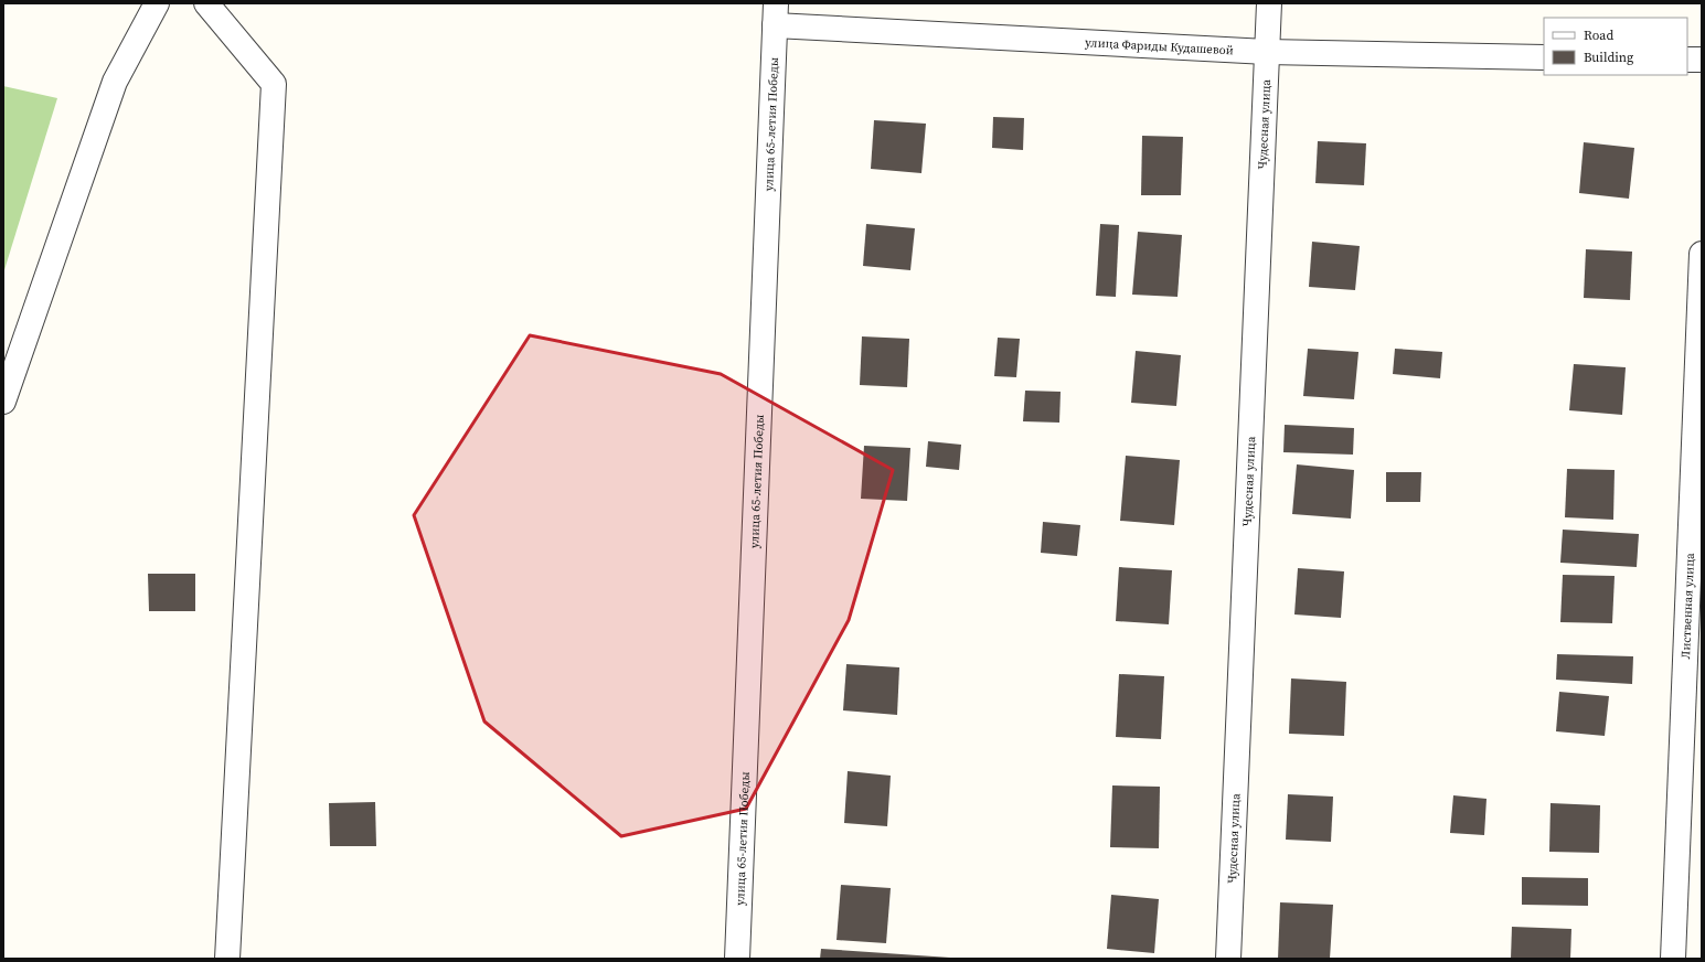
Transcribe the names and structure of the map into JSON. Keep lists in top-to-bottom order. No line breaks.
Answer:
{"streets":{"street":["улица Фариды Кудашевой","улица 65-летия Победы","Чудесная улица","Лиственная улица"]},"crossings":[["улица Фариды Кудашевой","улица 65-летия Победы"],["улица Фариды Кудашевой","Чудесная улица"]],"legend":["Road","Building"]}
